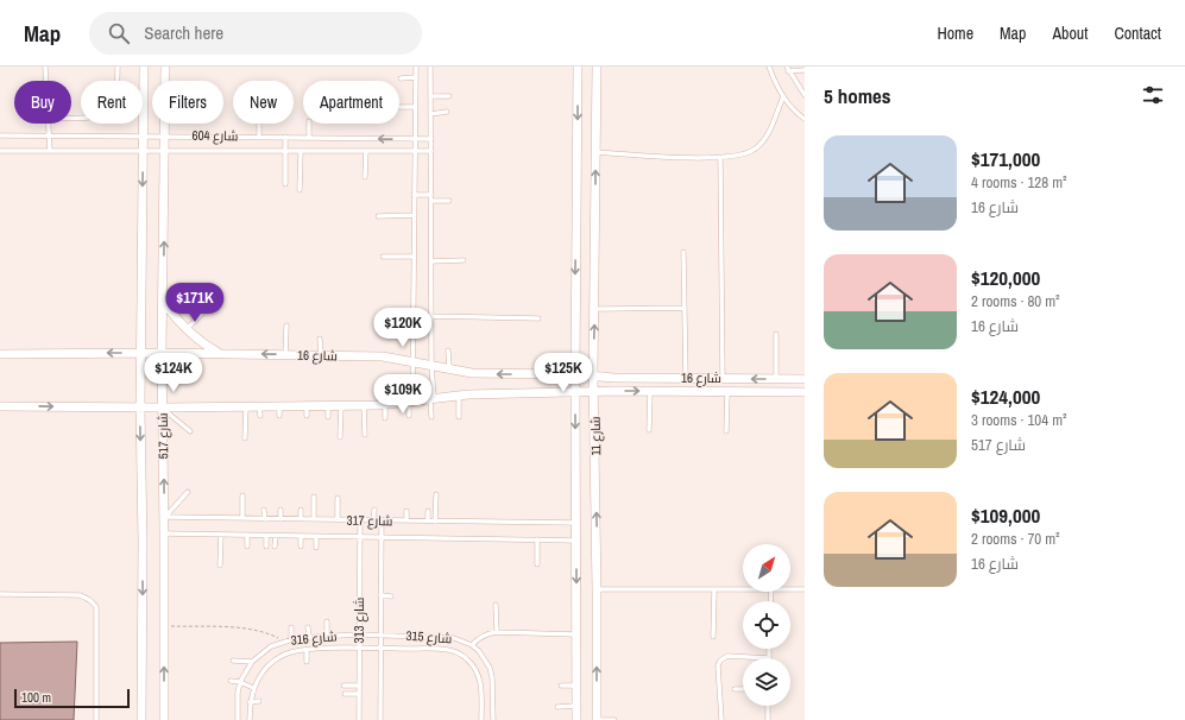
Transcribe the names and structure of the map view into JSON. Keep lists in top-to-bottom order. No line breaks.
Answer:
{"streets":{"street":["شارع 16","شارع 517","شارع 11"],"lane":["شارع 604","شارع 317","شارع 313","شارع 315","شارع 316"]},"crossings":[["شارع 604","شارع 517"],["شارع 16","شارع 517"],["شارع 16","شارع 11"],["شارع 517","شارع 317"],["شارع 11","شارع 317"],["شارع 317","شارع 313"],["شارع 313","شارع 315"],["شارع 313","شارع 316"],["شارع 315","شارع 316"]],"scale_bar":"100 m","north":"top right","page":{"header":"Map","search":"Search here","nav":["Home","Map","About","Contact"],"heading":"5 homes","chip":["Buy","Rent","Filters","New","Apartment"],"list":[{"name":"$171,000","note":"4 rooms · 128 m² · شارع 16"},{"name":"$120,000","note":"2 rooms · 80 m² · شارع 16"},{"name":"$124,000","note":"3 rooms · 104 m² · شارع 517"},{"name":"$109,000","note":"2 rooms · 70 m² · شارع 16"}],"price":["$171K","$120K","$124K","$125K","$109K"],"scale":"100 m"}}
